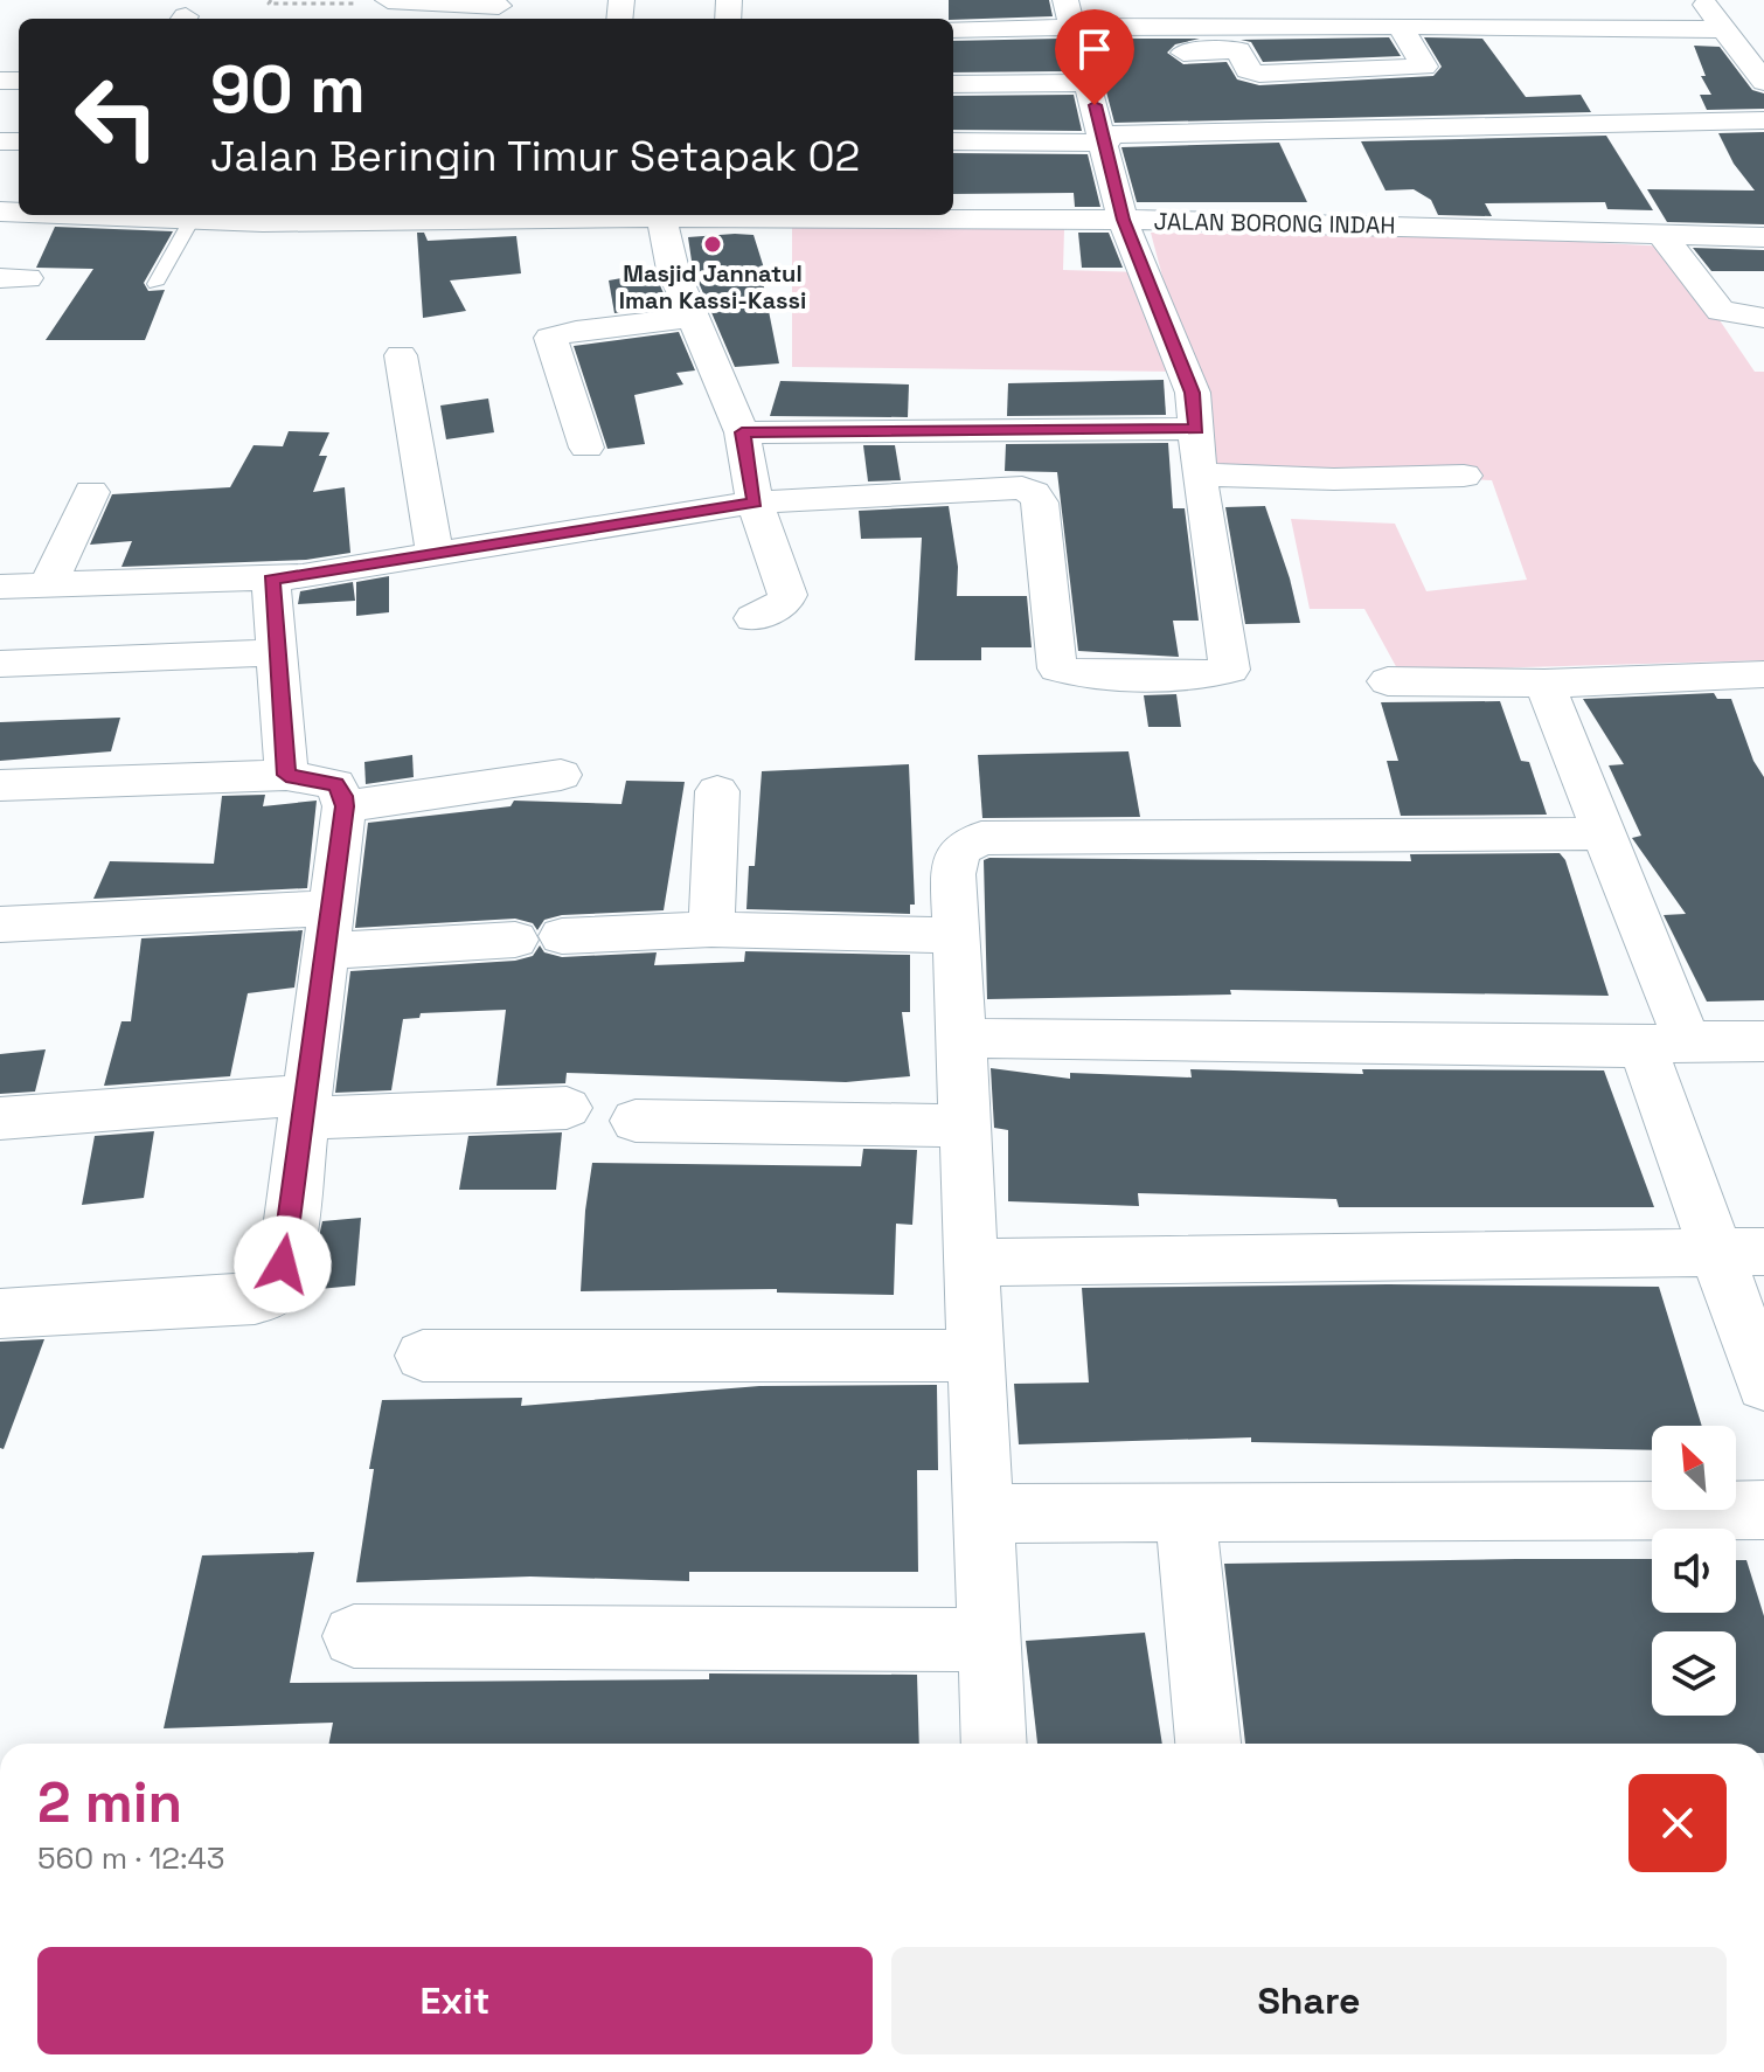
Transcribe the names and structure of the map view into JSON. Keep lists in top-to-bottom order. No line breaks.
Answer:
{"streets":{"street":["JALAN BORONG INDAH"]},"places":["Masjid Jannatul Iman Kassi-Kassi"],"north":"top left","page":{"turn":["90 m","Jalan Beringin Timur Setapak 02"],"heading":["2 min","560 m · 12:43"],"buttons":["Exit","Share"]}}
